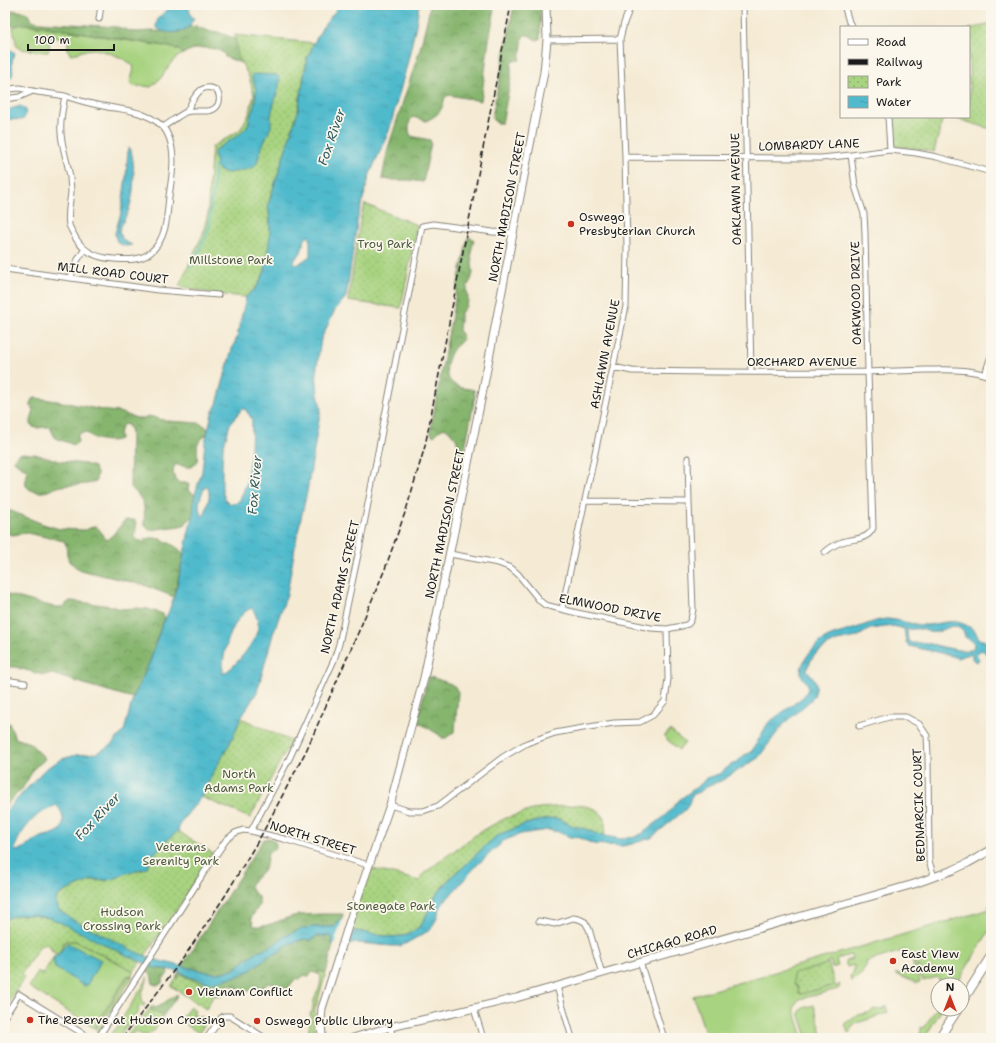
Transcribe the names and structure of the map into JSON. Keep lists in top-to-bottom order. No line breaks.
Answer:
{"streets":{"street":["LOMBARDY LANE","OAKLAWN AVENUE","NORTH MADISON STREET","MILL ROAD COURT","OAKWOOD DRIVE","ASHLAWN AVENUE","ORCHARD AVENUE","NORTH ADAMS STREET","ELMWOOD DRIVE","BEDNARCIK COURT","NORTH STREET","CHICAGO ROAD"]},"crossings":[["LOMBARDY LANE","OAKLAWN AVENUE"],["LOMBARDY LANE","OAKWOOD DRIVE"],["LOMBARDY LANE","ASHLAWN AVENUE"],["OAKLAWN AVENUE","ORCHARD AVENUE"],["NORTH MADISON STREET","NORTH ADAMS STREET"],["NORTH MADISON STREET","ELMWOOD DRIVE"],["NORTH MADISON STREET","NORTH STREET"],["OAKWOOD DRIVE","ORCHARD AVENUE"],["ASHLAWN AVENUE","ORCHARD AVENUE"],["ASHLAWN AVENUE","ELMWOOD DRIVE"],["NORTH ADAMS STREET","NORTH STREET"],["BEDNARCIK COURT","CHICAGO ROAD"]],"water":["Fox River"],"parks":["Troy Park","Millstone Park","North Adams Park","Veterans Serenity Park","Stonegate Park","Hudson Crossing Park"],"places":["Oswego Presbyterian Church","East View Academy","Vietnam Conflict","The Reserve at Hudson Crossing","Oswego Public Library"],"legend":["Road","Railway","Park","Water"],"scale_bar":"100 m","north":"top"}
